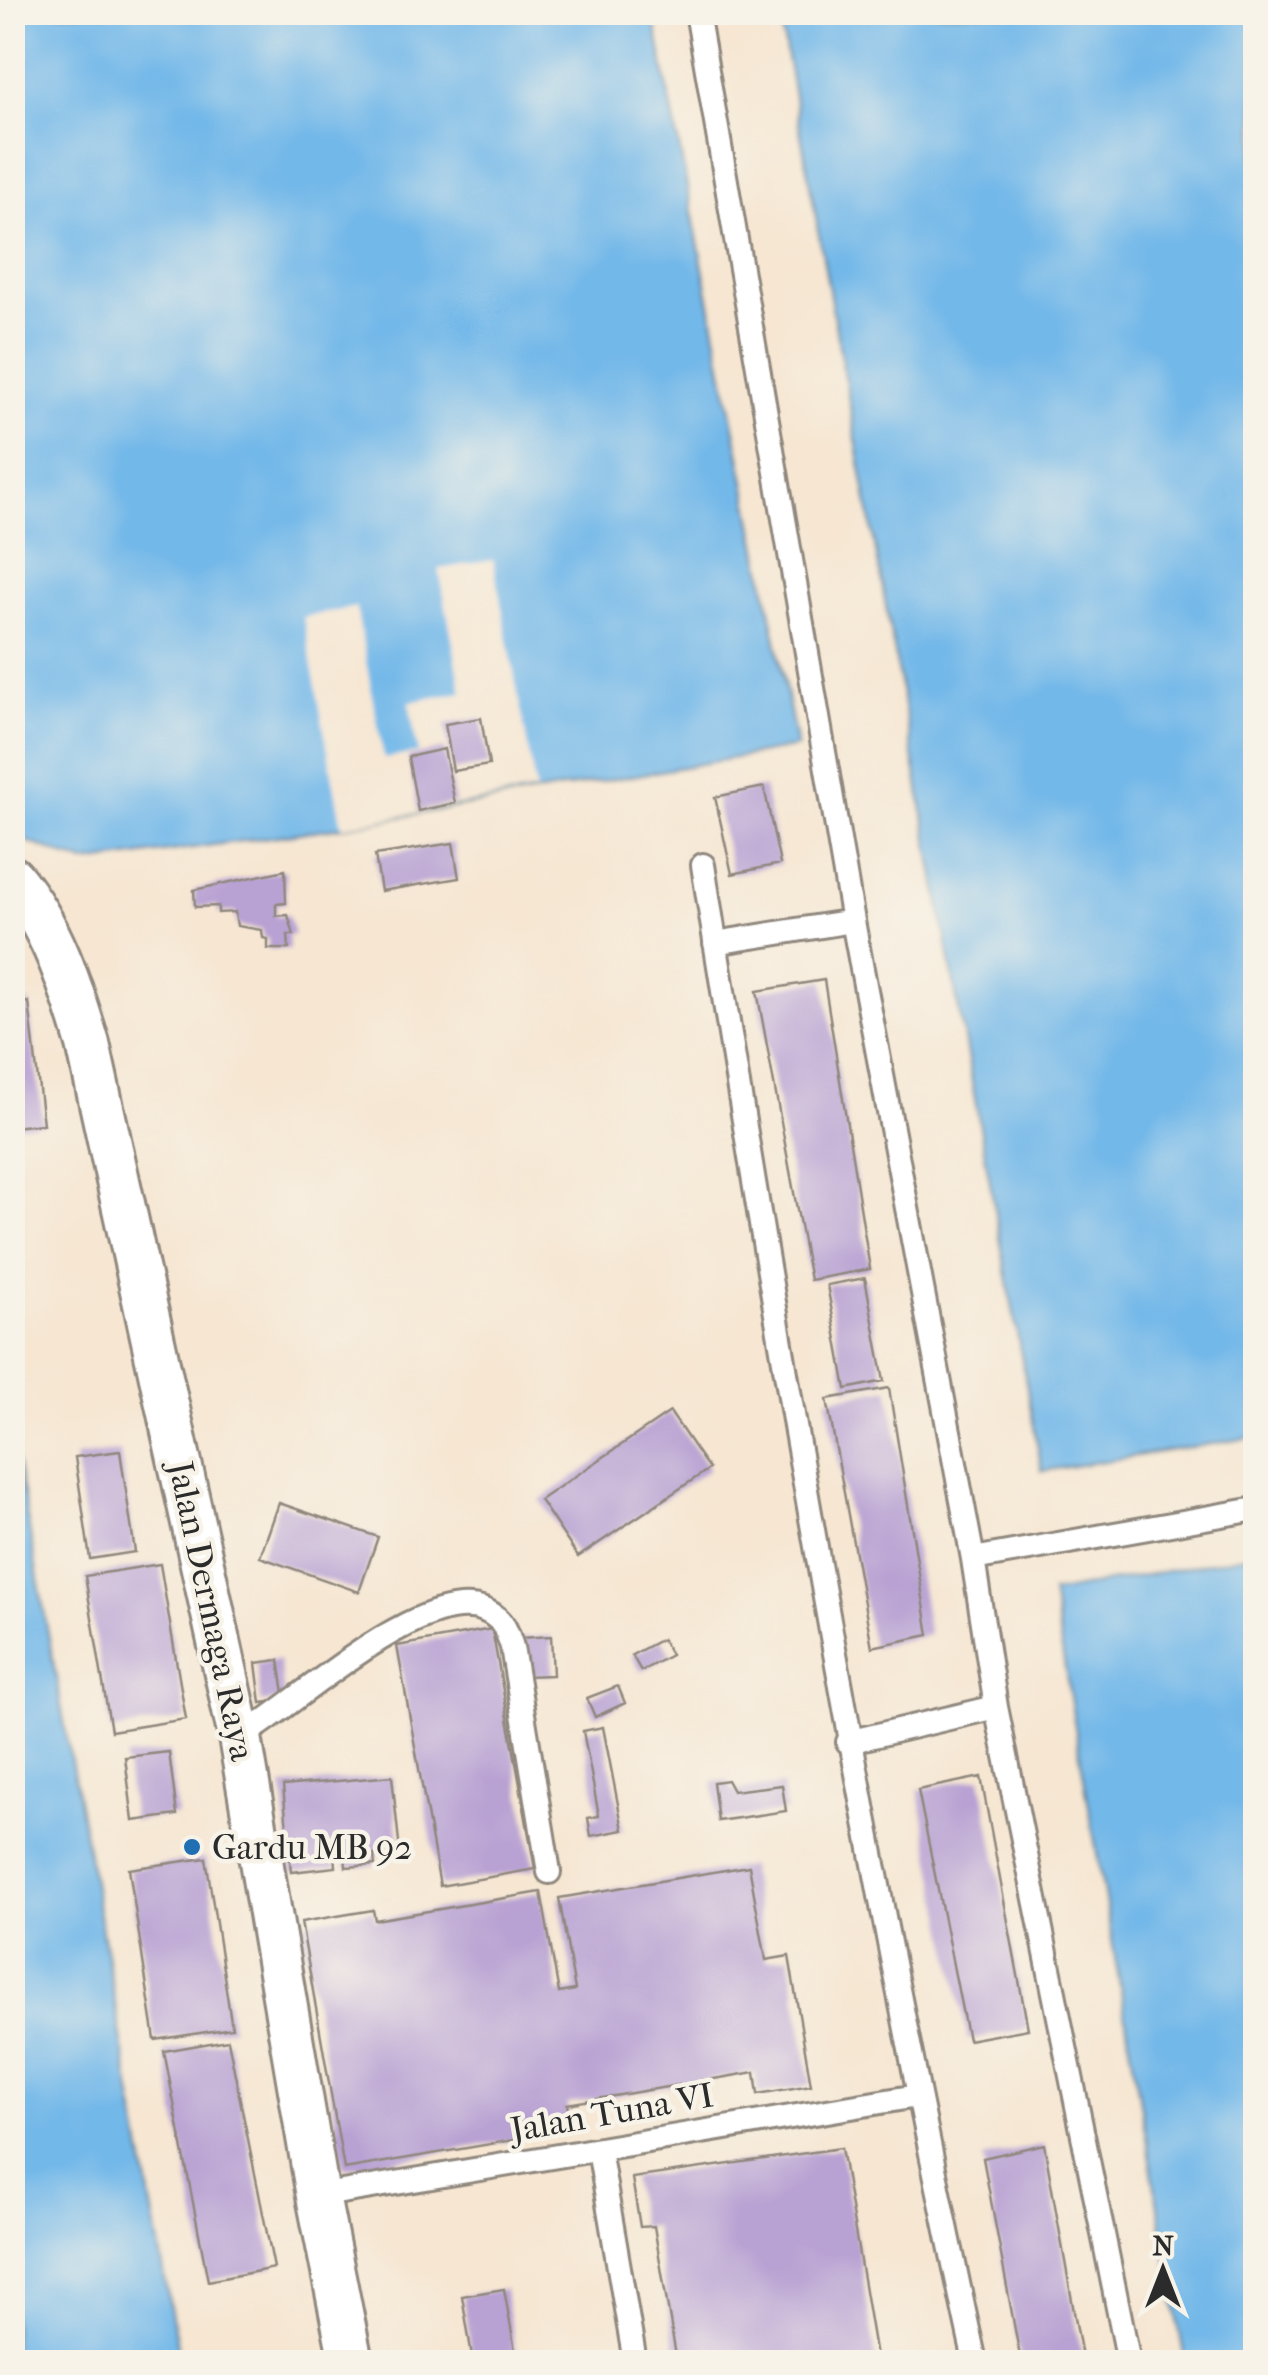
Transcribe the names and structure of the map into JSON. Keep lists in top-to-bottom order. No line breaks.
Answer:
{"streets":{"street":["Jalan Dermaga Raya"],"lane":["Jalan Tuna VI"]},"crossings":[["Jalan Dermaga Raya","Jalan Tuna VI"]],"places":["Gardu MB 92"],"north":"top"}
